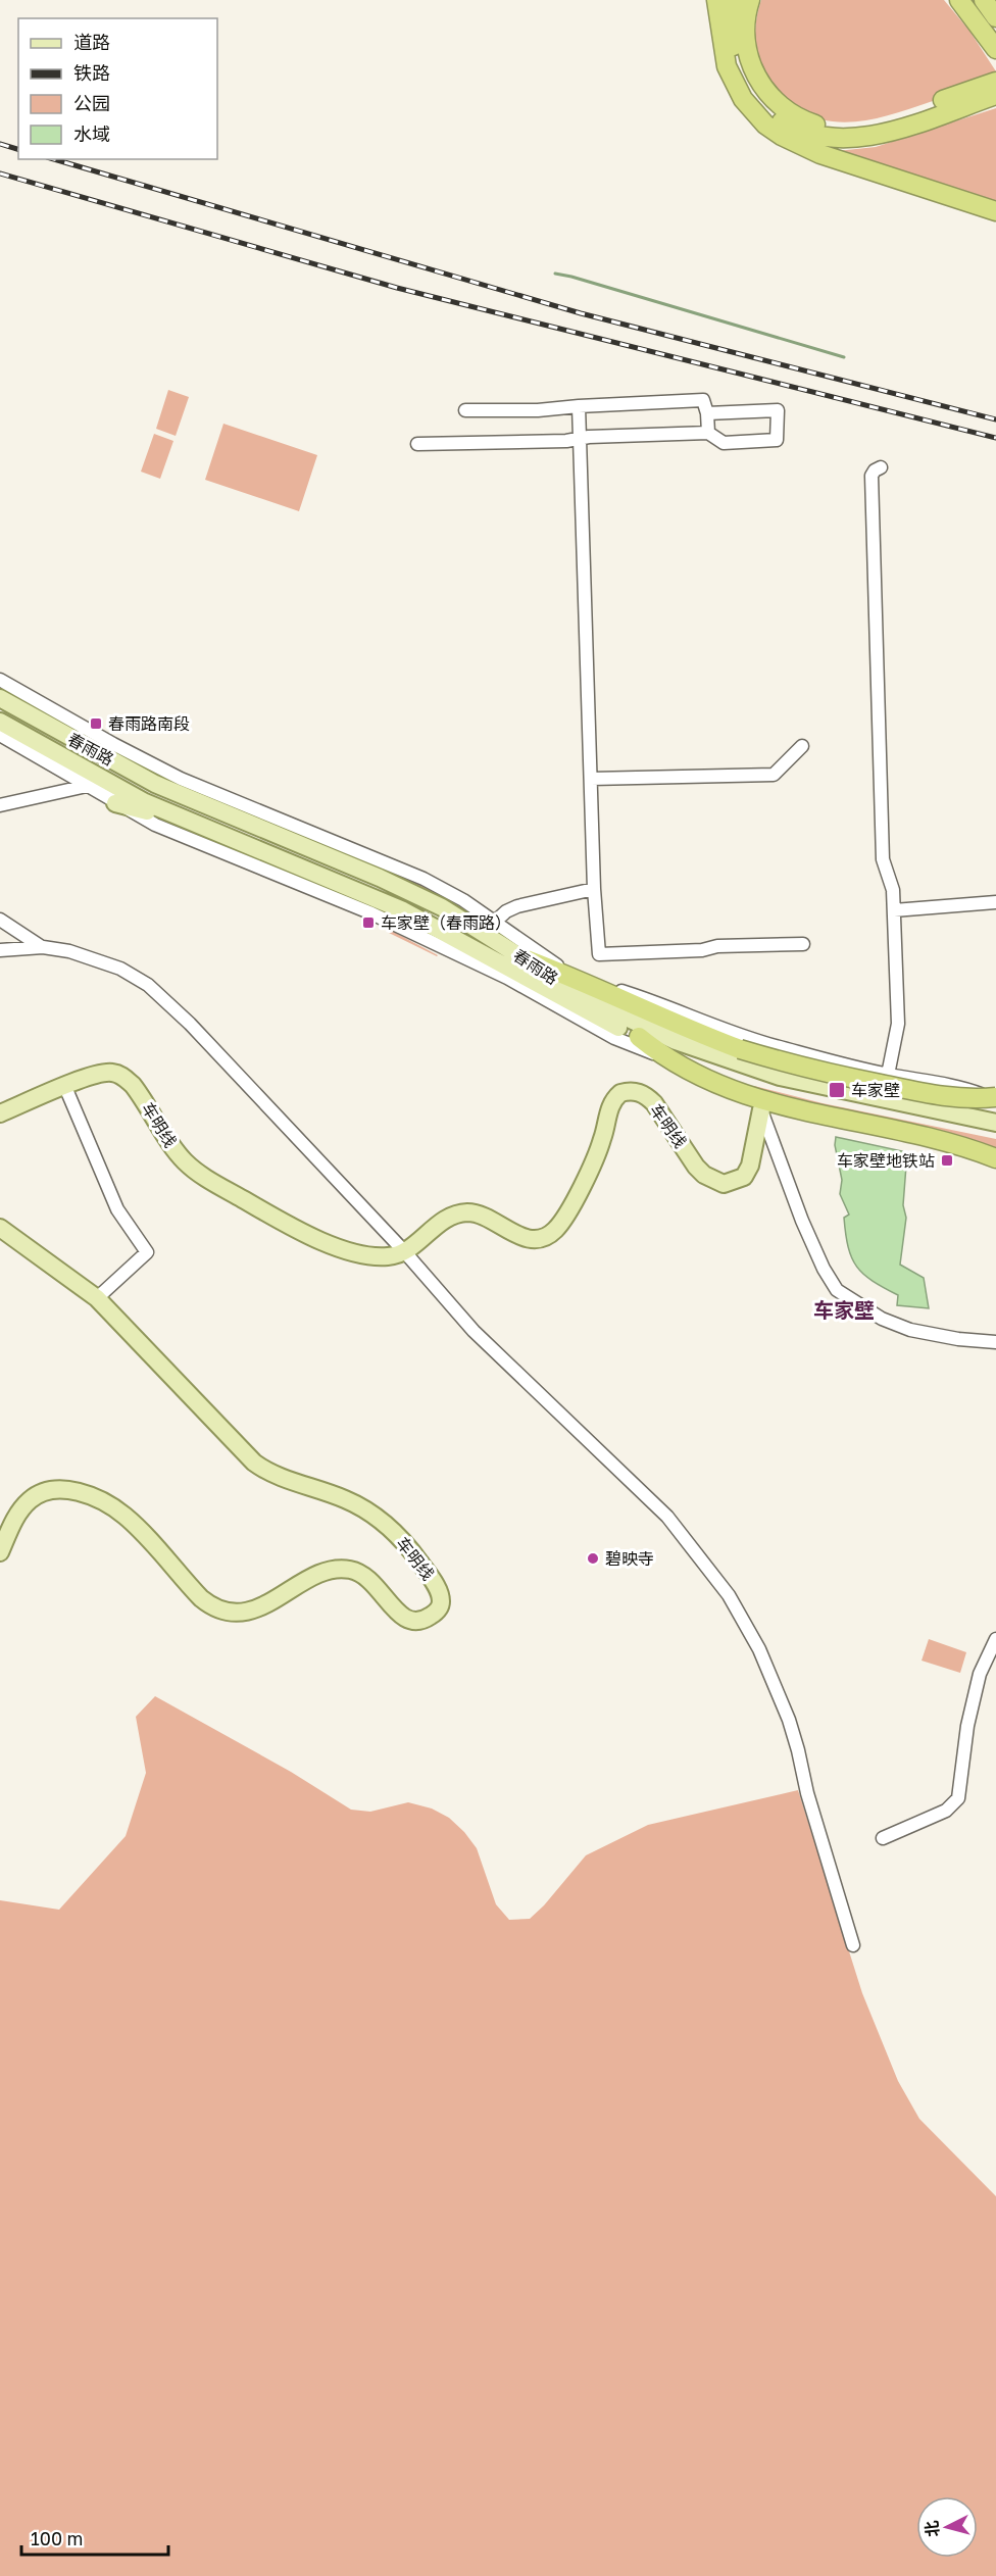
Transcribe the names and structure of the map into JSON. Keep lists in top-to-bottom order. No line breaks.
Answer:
{"streets":{"main road":["春雨路","车明线"]},"districts":["车家壁"],"places":{"transit":["春雨路南段","车家壁（春雨路）","车家壁","车家壁地铁站"],"other":["碧映寺"]},"legend":["道路","铁路","公园","水域"],"scale_bar":"100 m","north":"left"}
